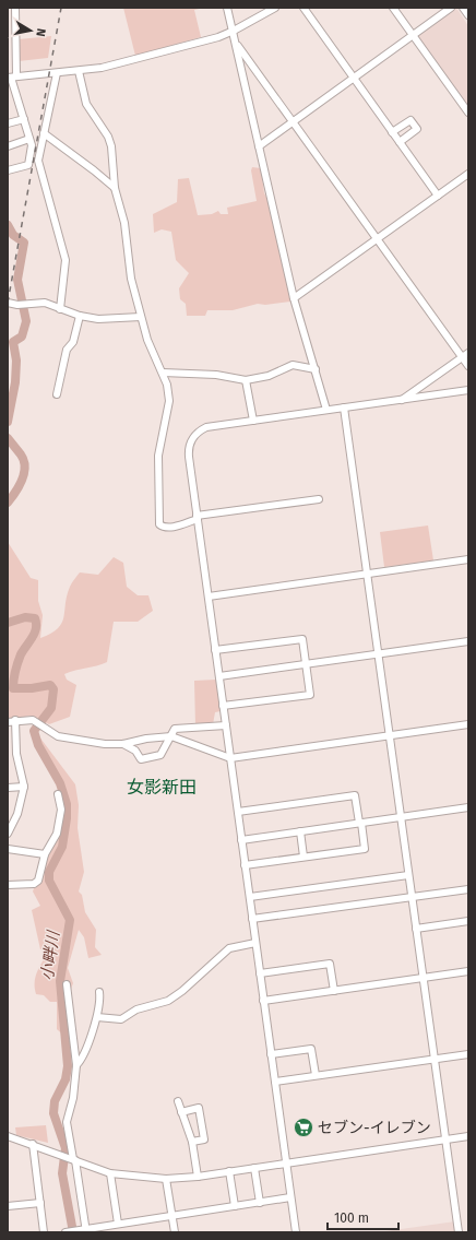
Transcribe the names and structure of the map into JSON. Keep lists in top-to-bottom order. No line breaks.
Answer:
{"districts":["女影新田"],"water":["小畔川"],"places":{"supermarket":["セブン-イレブン"]},"scale_bar":"100 m","north":"right"}
